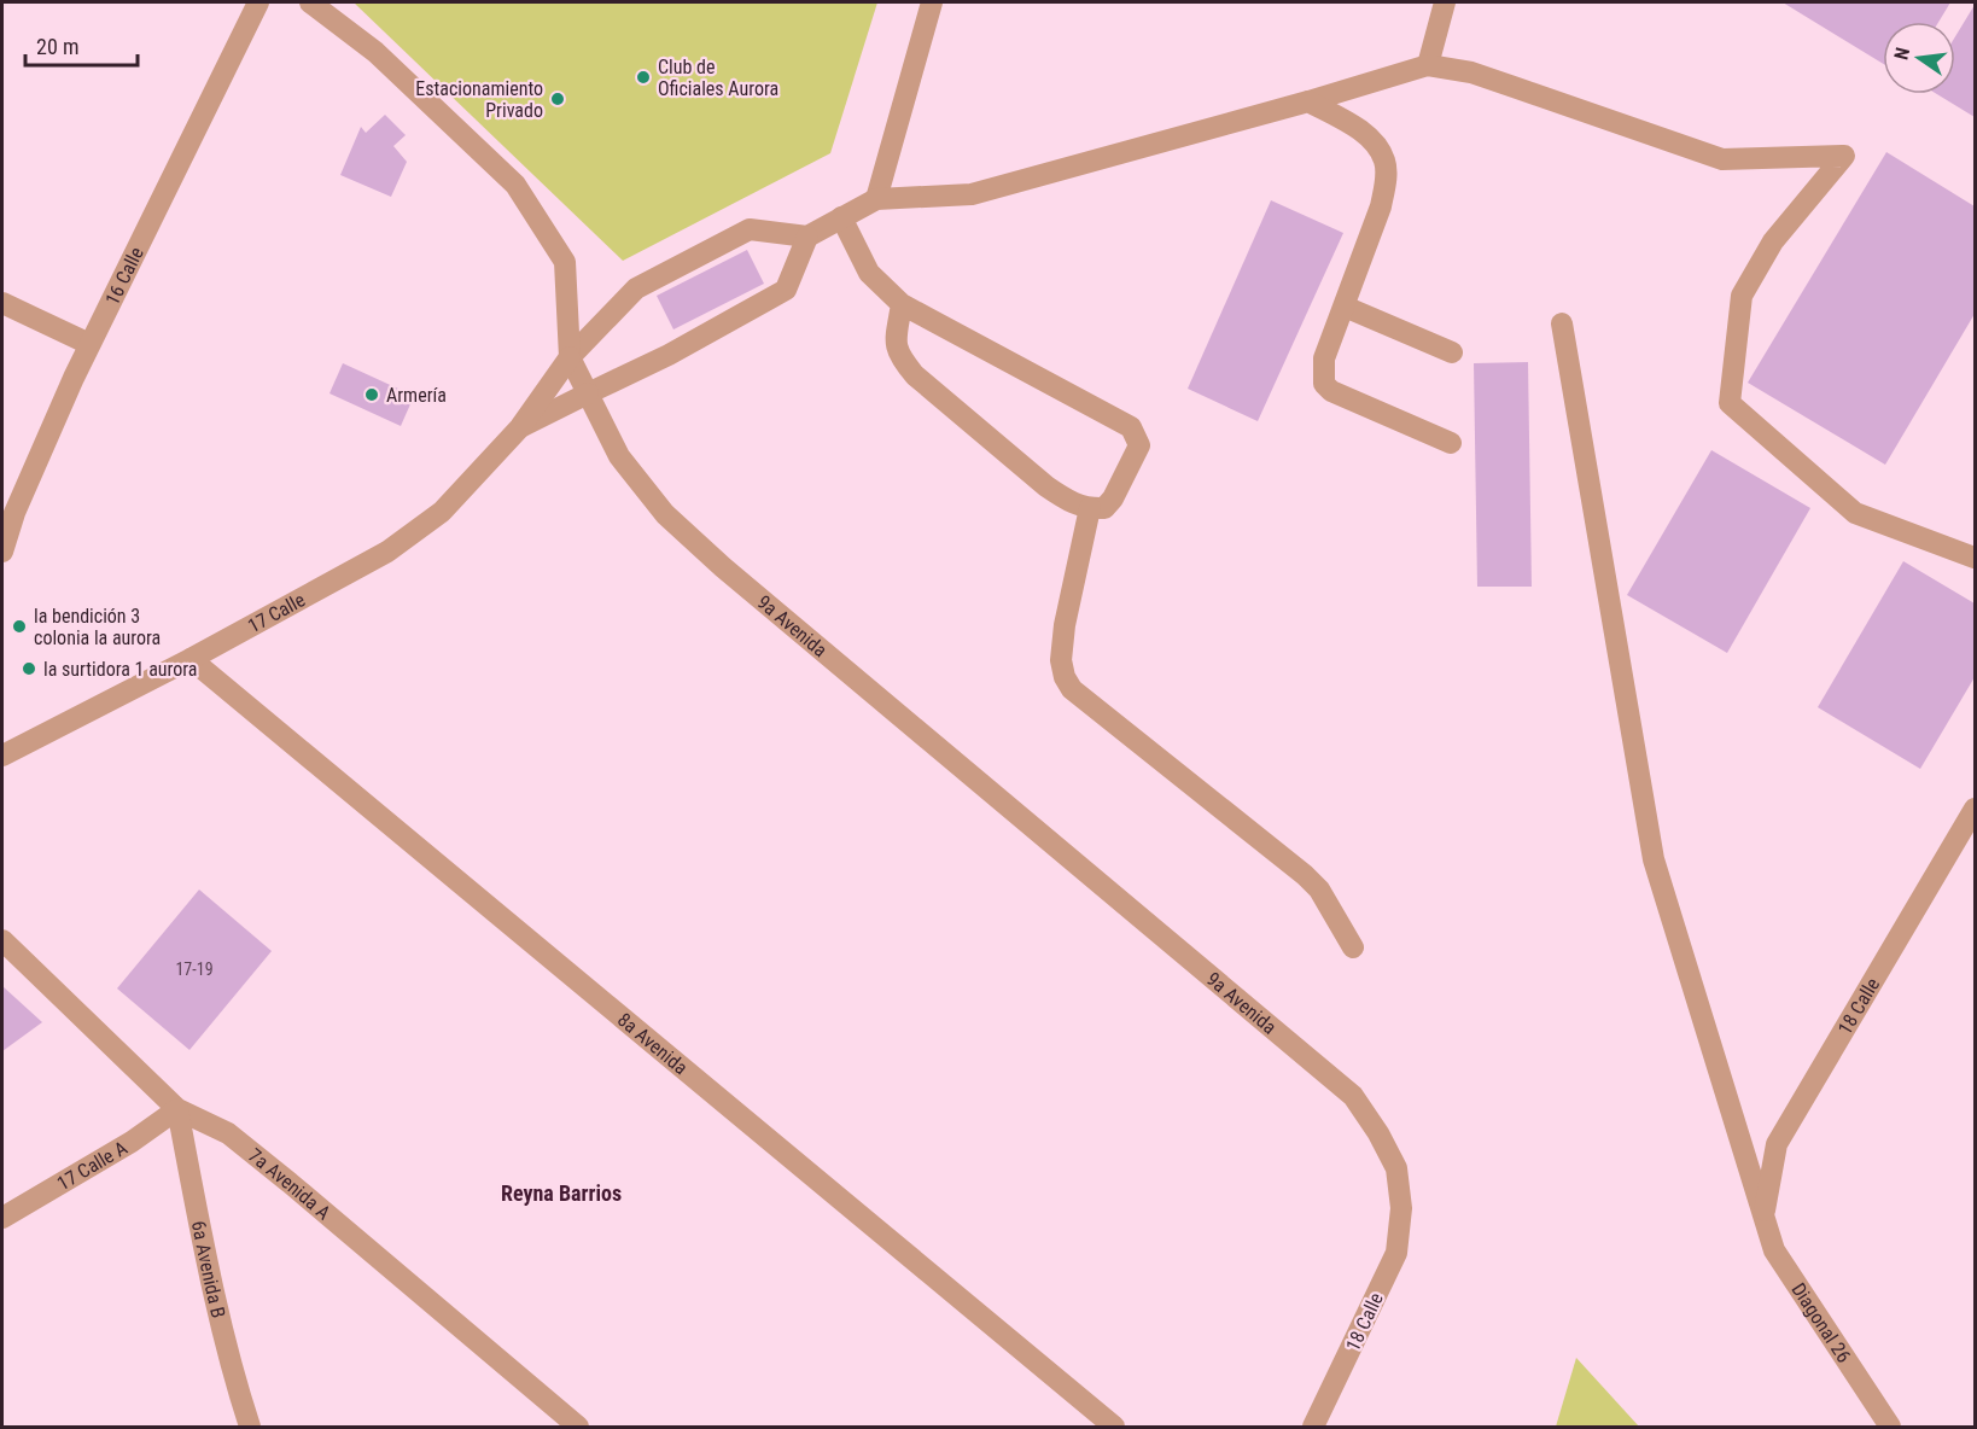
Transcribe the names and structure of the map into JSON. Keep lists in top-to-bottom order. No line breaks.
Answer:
{"streets":{"street":["16 Calle","17 Calle","9a Avenida","18 Calle","8a Avenida","17 Calle A","7a Avenida A","6a Avenida B","Diagonal 26"]},"crossings":[["17 Calle","9a Avenida"],["17 Calle","8a Avenida"],["9a Avenida","18 Calle"],["18 Calle","Diagonal 26"],["17 Calle A","7a Avenida A"],["17 Calle A","6a Avenida B"],["7a Avenida A","6a Avenida B"]],"districts":["Reyna Barrios"],"places":["Club de Oficiales Aurora","Estacionamiento Privado","Armería","la bendición 3 colonia la aurora","la surtidora 1 aurora"],"house_numbers":["17-19"],"scale_bar":"20 m","north":"left"}
